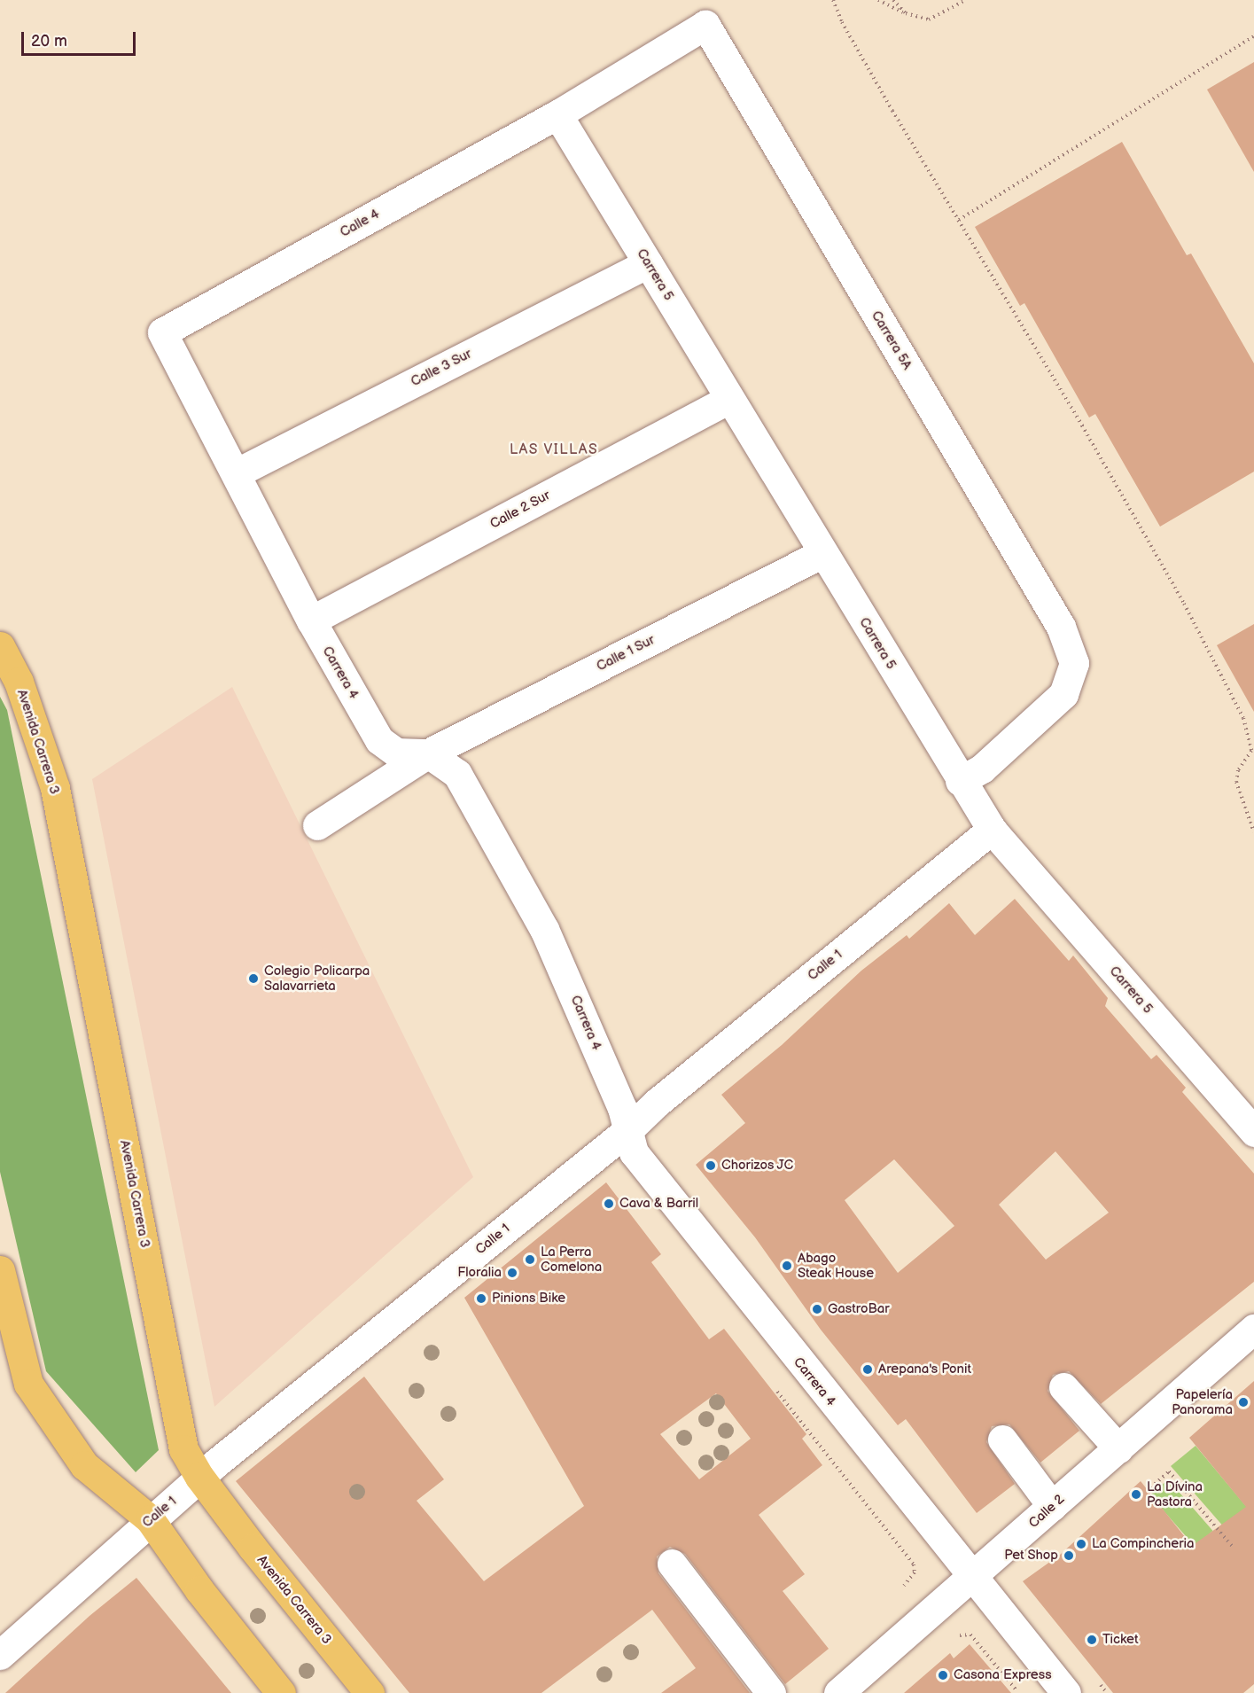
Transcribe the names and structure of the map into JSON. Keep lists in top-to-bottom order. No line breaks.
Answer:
{"streets":{"main road":["Avenida Carrera 3"],"street":["Calle 4","Carrera 5","Carrera 5A","Calle 3 Sur","Calle 2 Sur","Calle 1 Sur","Carrera 4","Calle 1","Calle 2"]},"crossings":[["Calle 4","Carrera 5"],["Calle 4","Carrera 5A"],["Calle 4","Carrera 4"],["Carrera 5","Carrera 5A"],["Carrera 5","Calle 3 Sur"],["Carrera 5","Calle 2 Sur"],["Carrera 5","Calle 1 Sur"],["Carrera 5","Calle 1"],["Calle 3 Sur","Carrera 4"],["Calle 2 Sur","Carrera 4"],["Calle 1 Sur","Carrera 4"],["Carrera 4","Calle 1"],["Carrera 4","Calle 2"],["Avenida Carrera 3","Calle 1"]],"districts":["LAS VILLAS"],"places":["Colegio Policarpa Salavarrieta","Chorizos JC","Cava & Barril","La Perra Comelona","Abago Steak House","Floralia","Pinions Bike","GastroBar","Arepana's Ponit","Papelería Panorama","La Dívina Pastora","La Compincheria","Pet Shop","Ticket","Casona Express"],"scale_bar":"20 m"}
